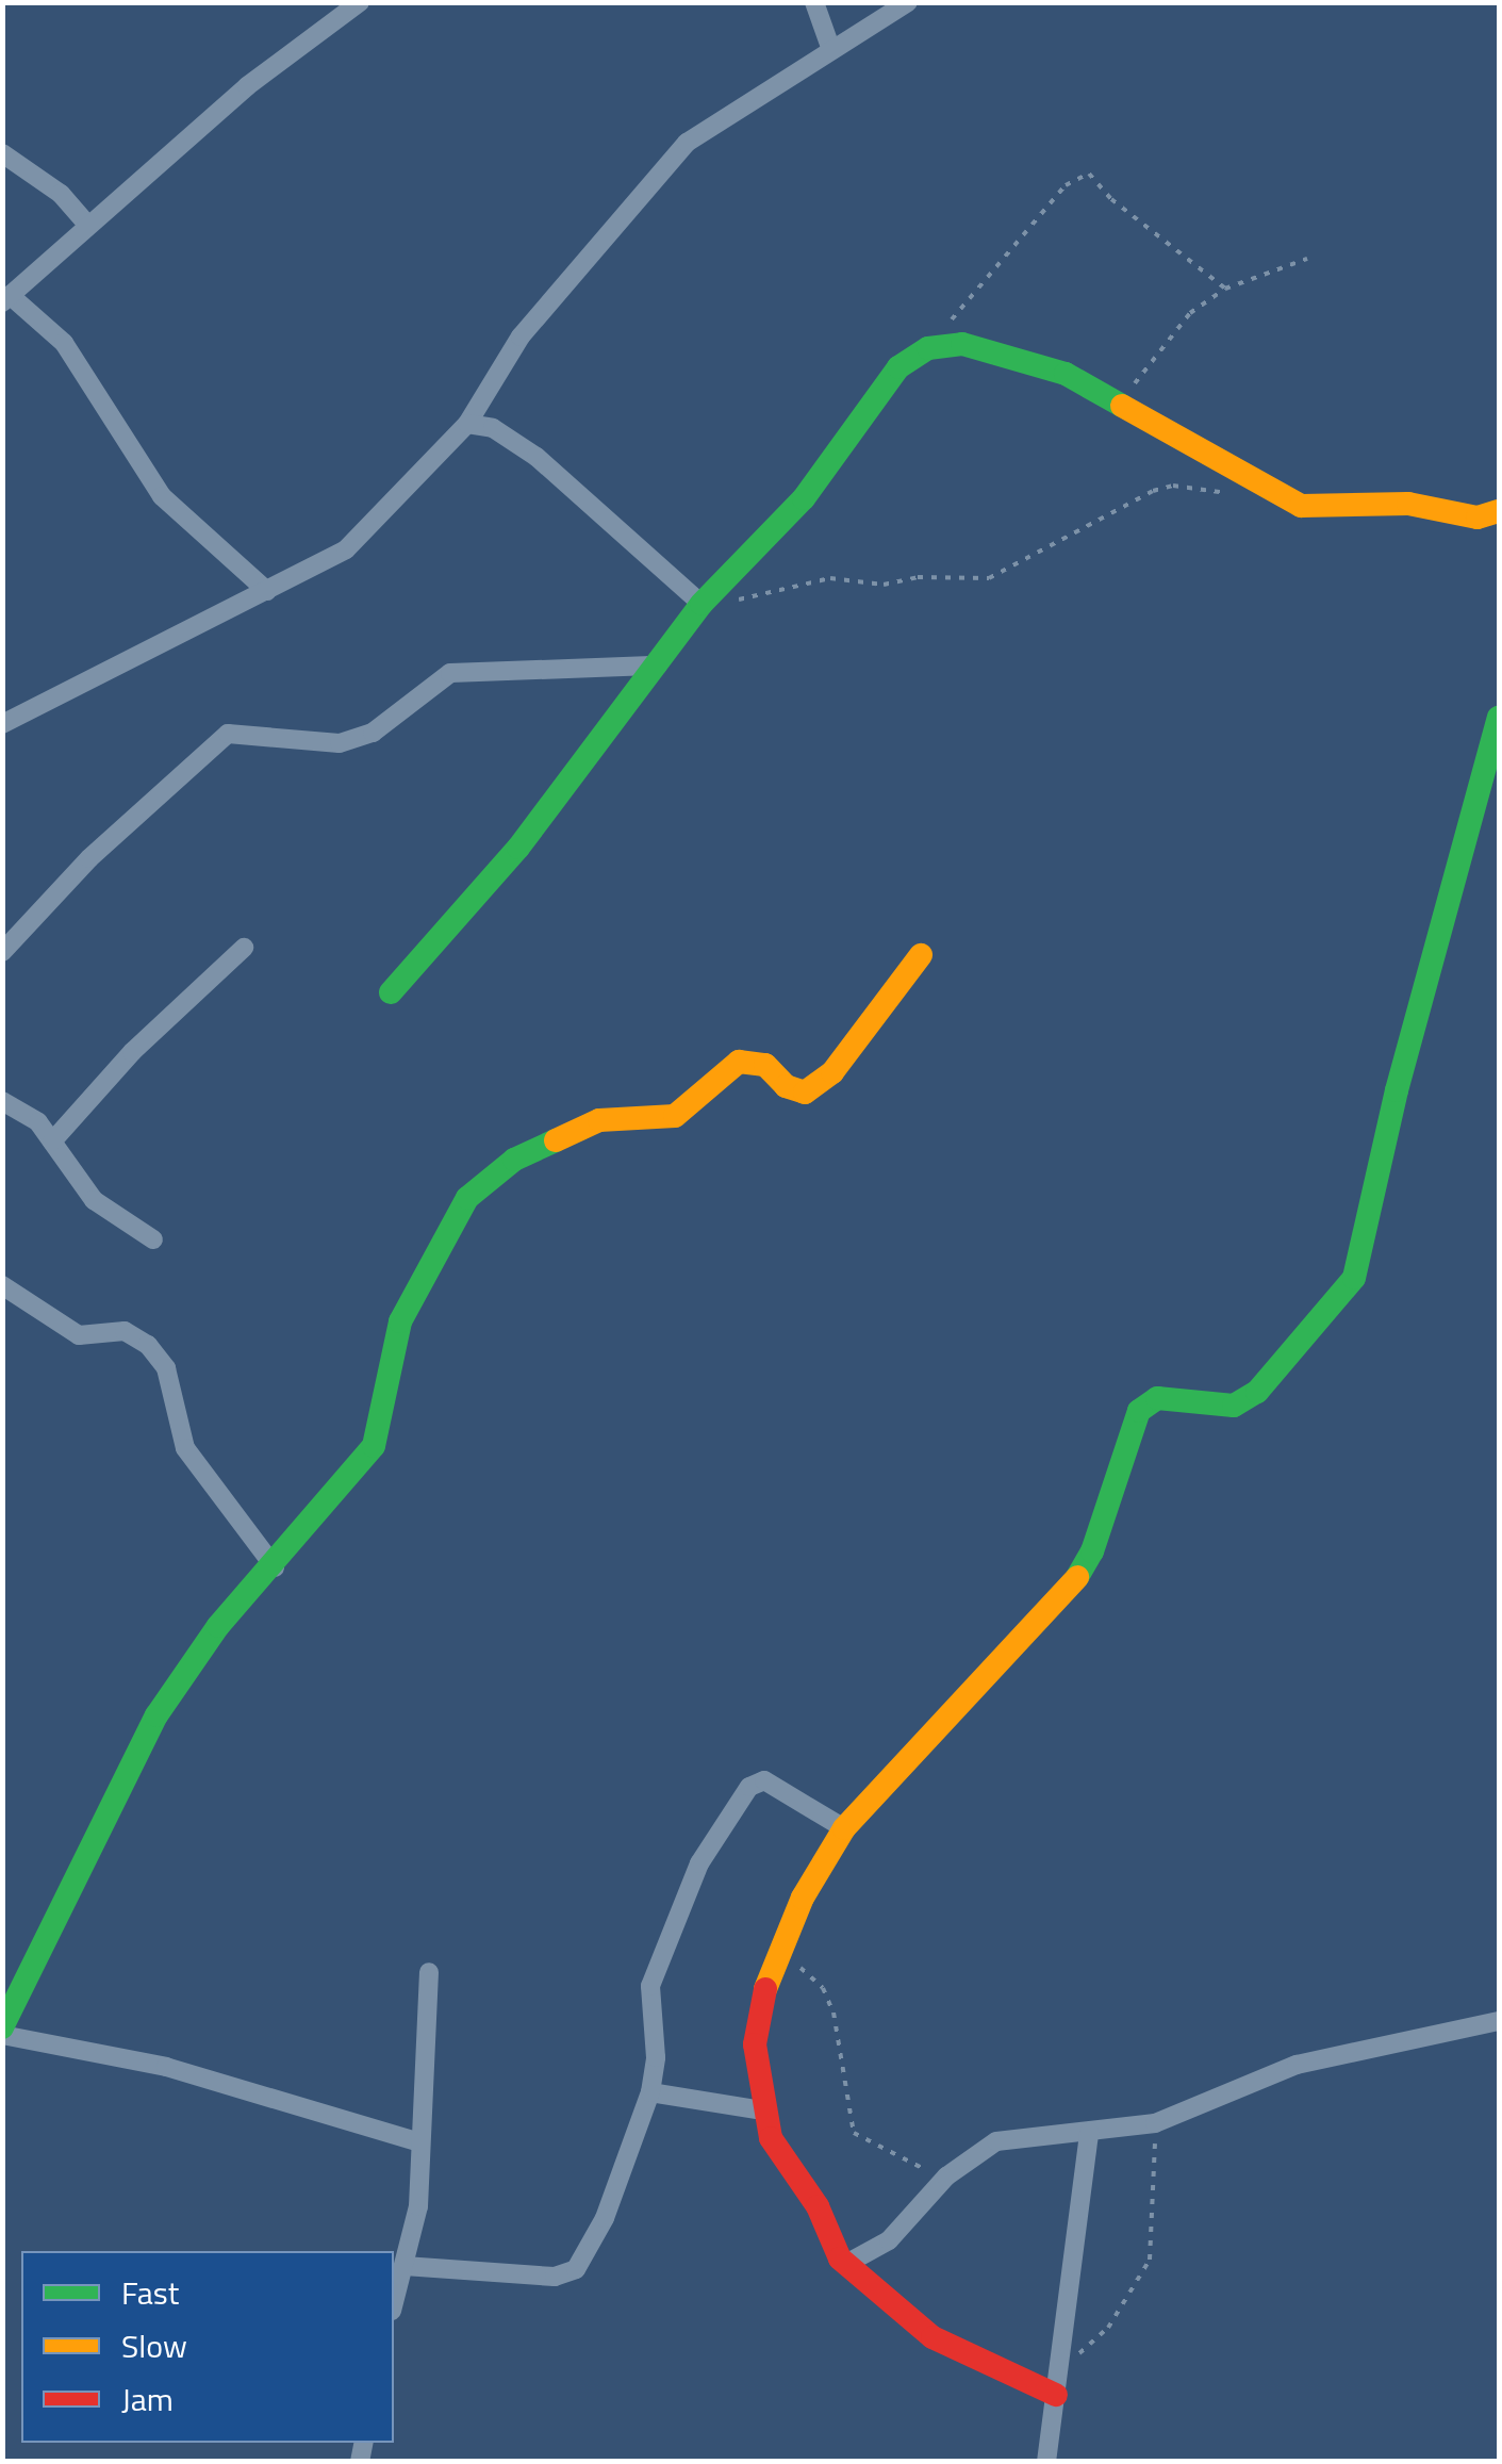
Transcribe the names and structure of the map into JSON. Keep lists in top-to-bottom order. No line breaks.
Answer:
{"legend":["Fast","Slow","Jam"]}
